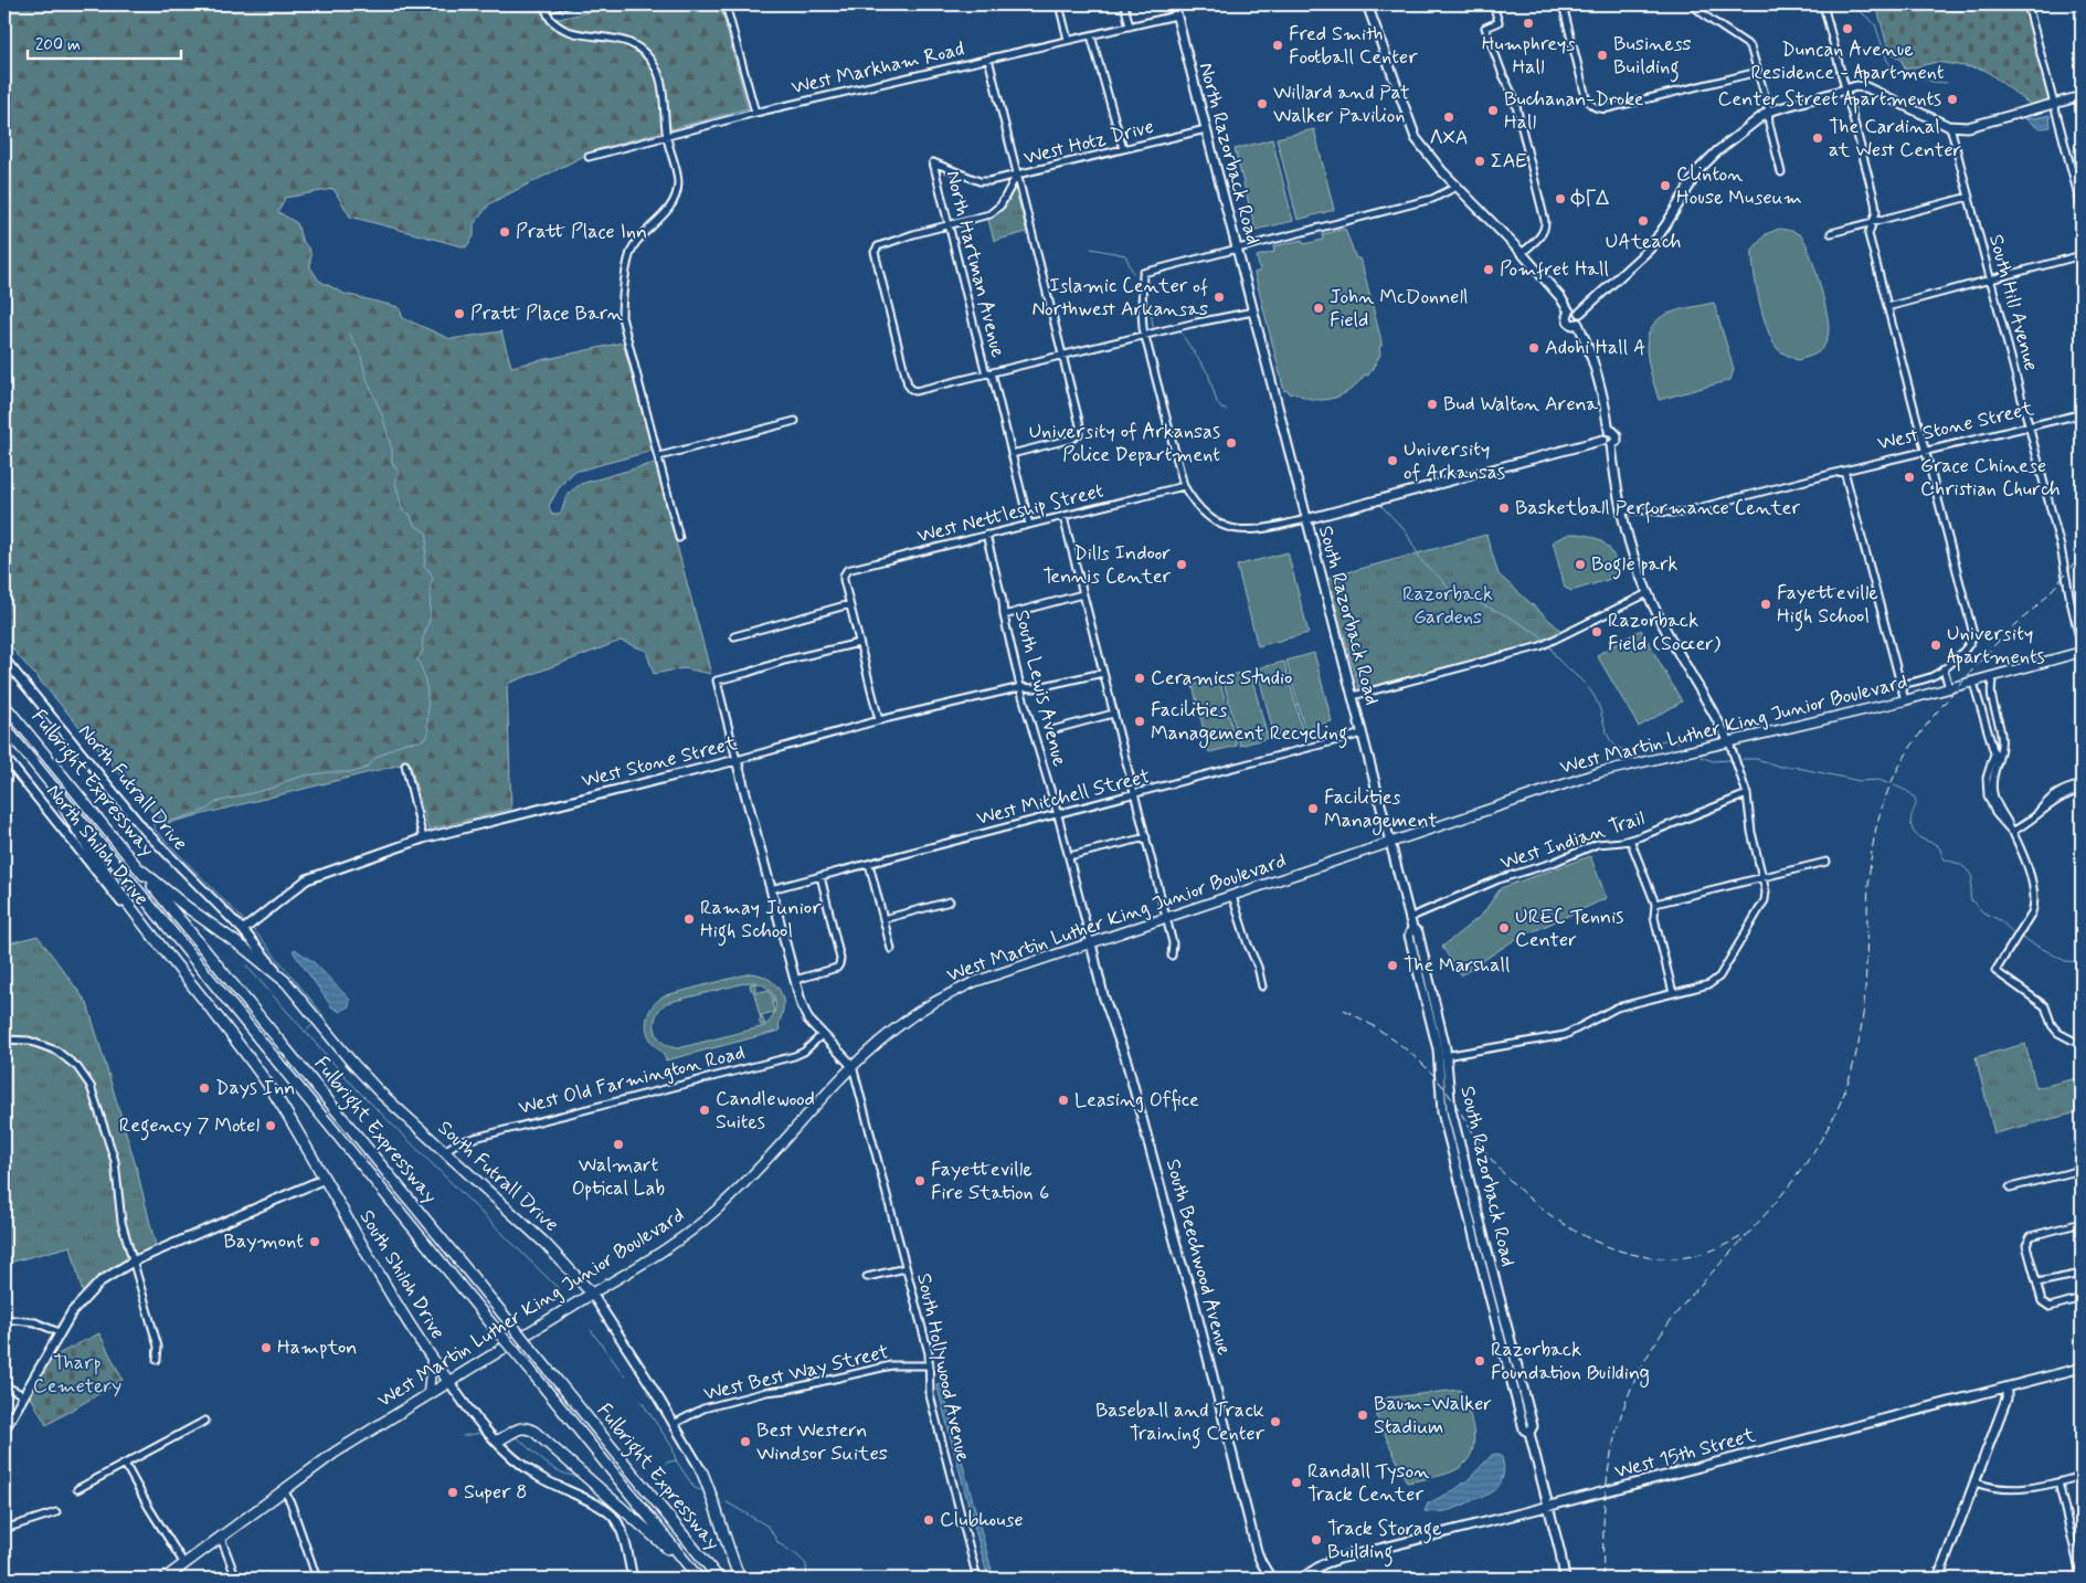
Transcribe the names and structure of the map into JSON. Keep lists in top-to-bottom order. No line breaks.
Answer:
{"streets":{"highway":["West Martin Luther King Junior Boulevard","Fulbright Expressway","South Futrall Drive","South Shiloh Drive"],"street":["West Markham Road","West Hotz Drive","North Razorback Road","North Hartman Avenue","South Hill Avenue","West Stone Street","West Nettleship Street","South Razorback Road","South Lewis Avenue","North Futrall Drive","West Mitchell Street","West Indian Trail","North Shiloh Drive","West Old Farmington Road","South Beechwood Avenue","South Hollywood Avenue","West Best Way Street","West 15th Street"]},"crossings":[["West Markham Road","North Razorback Road"],["West Hotz Drive","North Razorback Road"],["West Hotz Drive","North Hartman Avenue"],["North Razorback Road","South Razorback Road"],["North Hartman Avenue","West Nettleship Street"],["South Hill Avenue","West Stone Street"],["South Hill Avenue","West Martin Luther King Junior Boulevard"],["West Stone Street","South Lewis Avenue"],["West Stone Street","North Futrall Drive"],["West Stone Street","South Futrall Drive"],["West Nettleship Street","South Lewis Avenue"],["South Razorback Road","West Martin Luther King Junior Boulevard"],["South Razorback Road","West Mitchell Street"],["South Razorback Road","West Indian Trail"],["South Razorback Road","West 15th Street"],["South Lewis Avenue","West Martin Luther King Junior Boulevard"],["South Lewis Avenue","West Mitchell Street"],["South Lewis Avenue","South Beechwood Avenue"],["West Martin Luther King Junior Boulevard","South Futrall Drive"],["West Martin Luther King Junior Boulevard","South Beechwood Avenue"],["West Martin Luther King Junior Boulevard","South Shiloh Drive"],["West Martin Luther King Junior Boulevard","South Hollywood Avenue"],["Fulbright Expressway","South Shiloh Drive"],["North Futrall Drive","South Futrall Drive"],["North Shiloh Drive","South Shiloh Drive"],["West Old Farmington Road","South Futrall Drive"],["South Futrall Drive","West Best Way Street"],["South Hollywood Avenue","West Best Way Street"]],"parks":["Razorback Gardens","Tharp Cemetery"],"places":["Humphreys Hall","Duncan Avenue Residence - Apartment","Fred Smith Football Center","Business Building","Center Street Apartments","Willard and Pat Walker Pavilion","Buchanan-Droke Hall","ΛΧΑ","The Cardinal at West Center","ΣΑΕ","Clinton House Museum","ΦΓΔ","UAteach","Pratt Place Inn","Pomfret Hall","Islamic Center of Northwest Arkansas","John McDonnell Field","Pratt Place Barn","Adohi Hall A","Bud Walton Arena","University of Arkansas Police Department","University of Arkansas","Grace Chinese Christian Church","Basketball Performance Center","Dills Indoor Tennis Center","Bogle park","Fayetteville High School","Razorback Field (Soccer)","University Apartments","Ceramics Studio","Facilities Management Recycling","Facilities Management","Ramay Junior High School","UREC Tennis Center","The Marshall","Days Inn","Leasing Office","Candlewood Suites","Regency 7 Motel","Walmart Optical Lab","Fayetteville Fire Station 6","Baymont","Hampton","Razorback Foundation Building","Baum-Walker Stadium","Baseball and Track Training Center","Best Western Windsor Suites","Randall Tyson Track Center","Super 8","Clubhouse","Track Storage Building"],"scale_bar":"200 m"}
